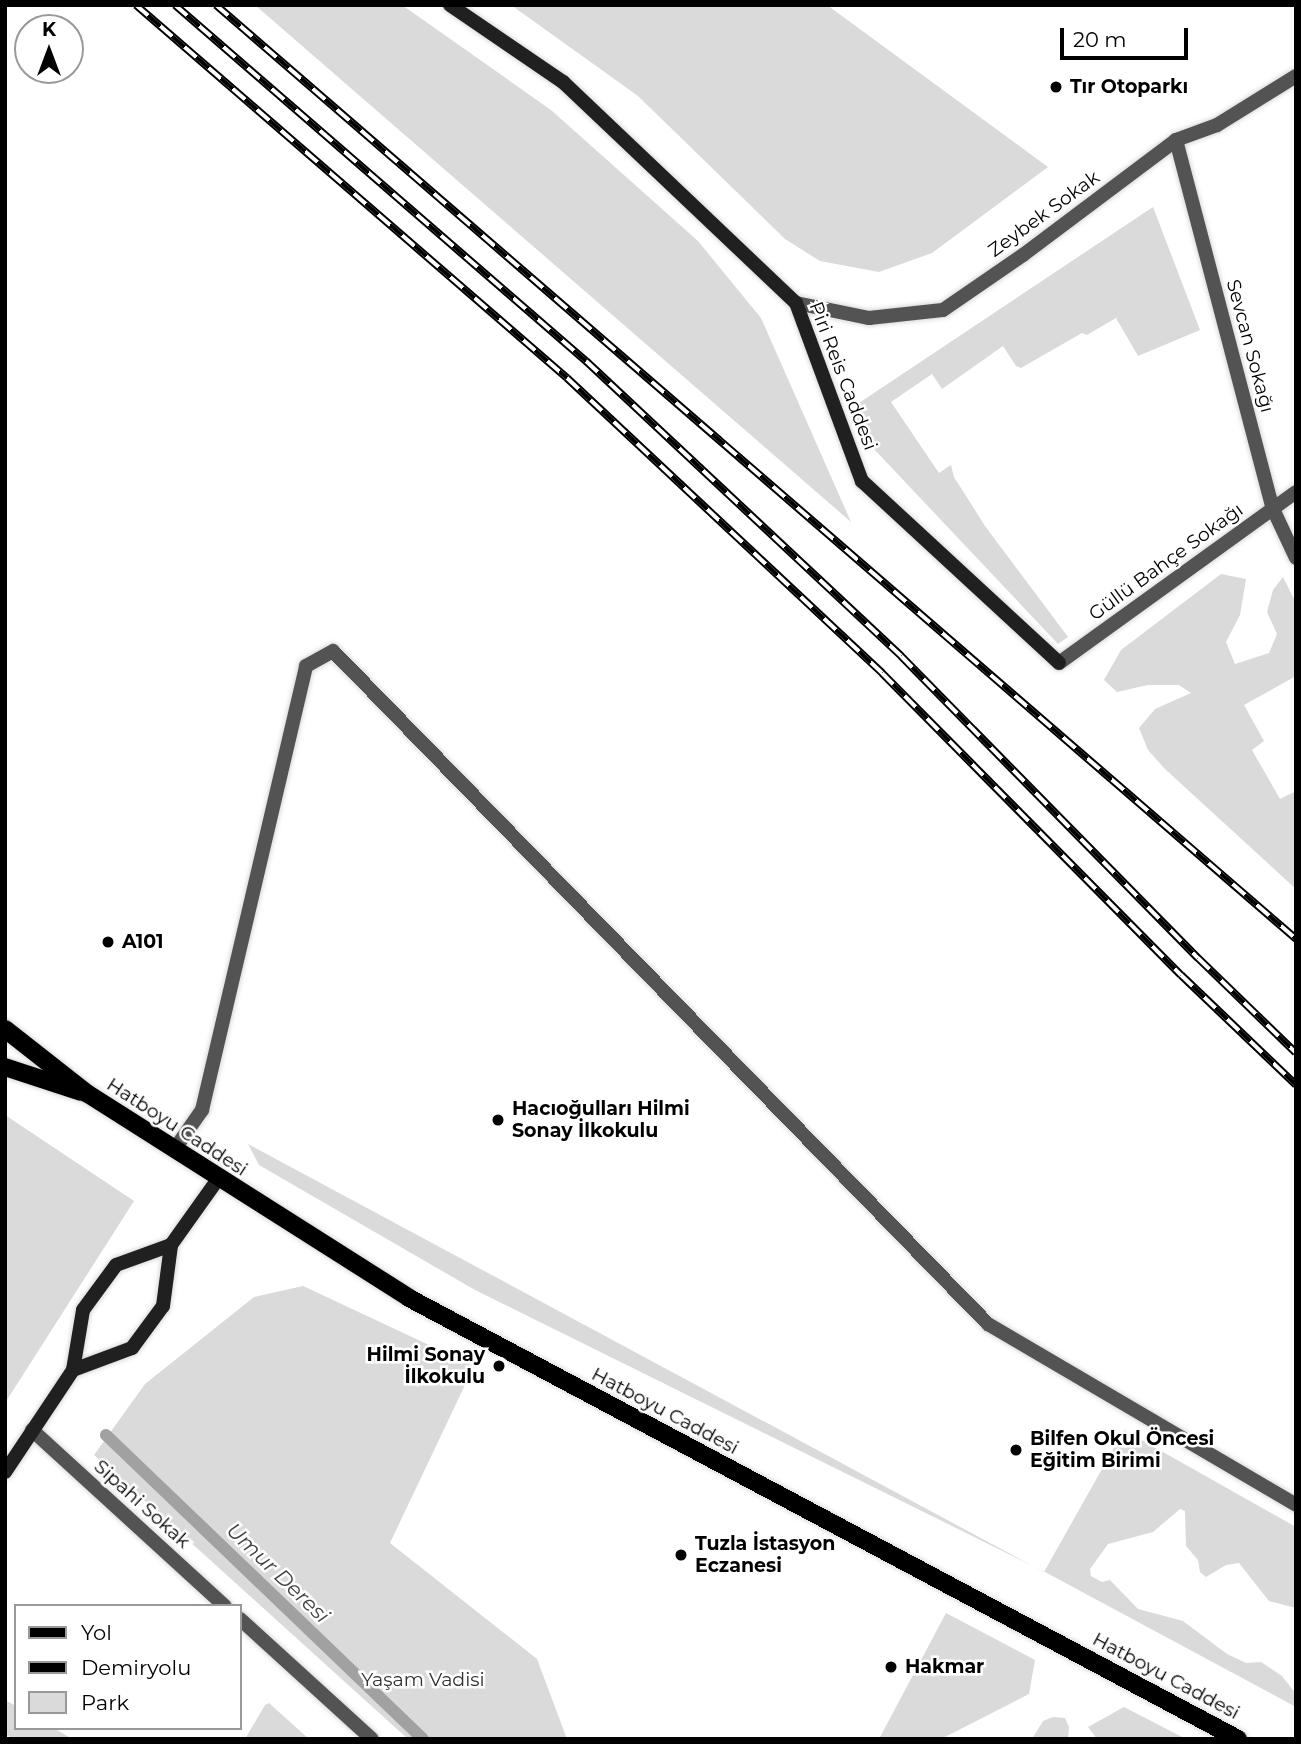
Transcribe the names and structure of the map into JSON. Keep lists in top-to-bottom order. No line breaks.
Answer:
{"streets":{"main road":["Hatboyu Caddesi"],"street":["Zeybek Sokak","Sevcan Sokağı","Piri Reis Caddesi","Güllü Bahçe Sokağı","Sipahi Sokak"]},"crossings":[["Zeybek Sokak","Sevcan Sokağı"],["Zeybek Sokak","Piri Reis Caddesi"],["Sevcan Sokağı","Güllü Bahçe Sokağı"],["Piri Reis Caddesi","Güllü Bahçe Sokağı"]],"water":["Umur Deresi"],"parks":["Yaşam Vadisi"],"places":["Tır Otoparkı","A101","Hacıoğulları Hilmi Sonay İlkokulu","Hilmi Sonay İlkokulu","Bilfen Okul Öncesi Eğitim Birimi","Tuzla İstasyon Eczanesi","Hakmar"],"legend":["Yol","Demiryolu","Park"],"scale_bar":"20 m","north":"top"}
